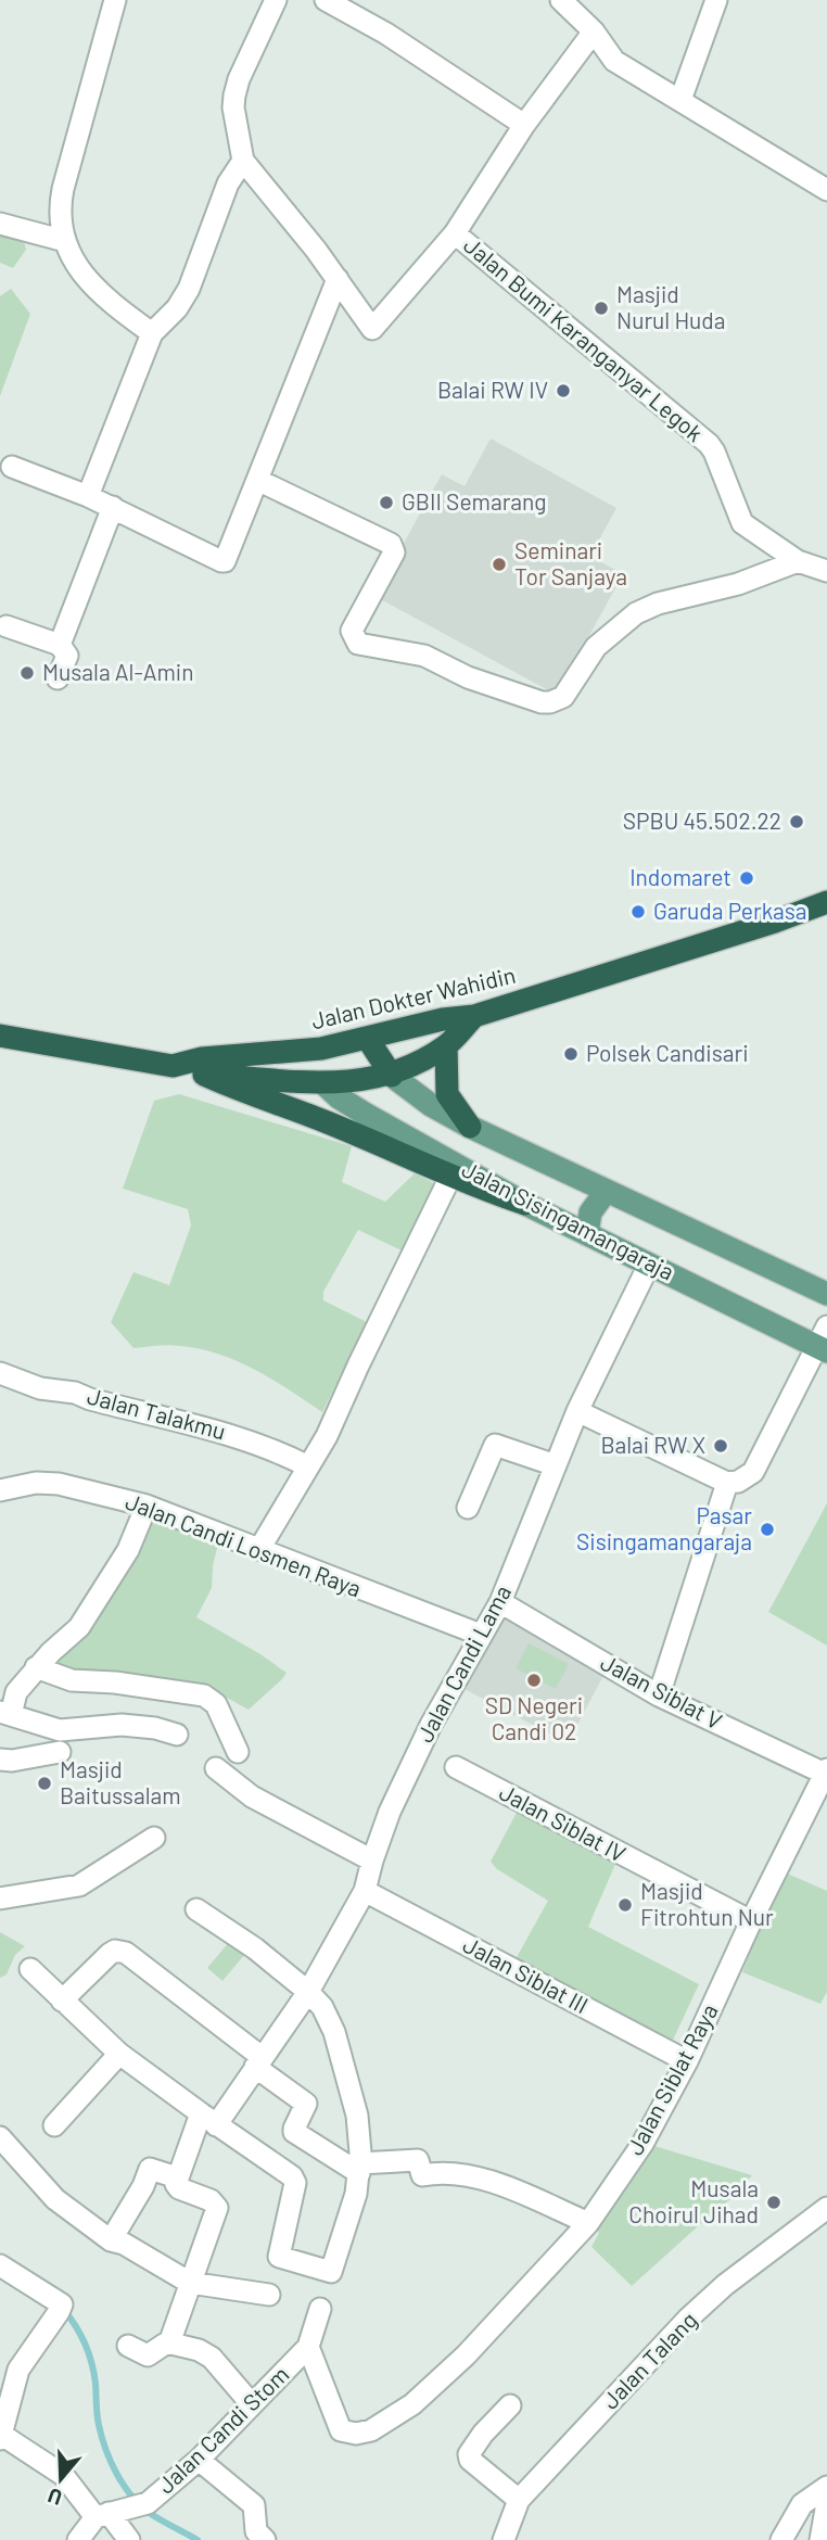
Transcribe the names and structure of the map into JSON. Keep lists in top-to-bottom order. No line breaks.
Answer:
{"streets":{"highway":["Jalan Dokter Wahidin"],"main road":["Jalan Sisingamangaraja"],"street":["Jalan Bumi Karanganyar Legok","Jalan Talakmu","Jalan Candi Losmen Raya","Jalan Candi Lama","Jalan Siblat V","Jalan Siblat IV","Jalan Siblat III","Jalan Siblat Raya","Jalan Talang","Jalan Candi Stom"]},"crossings":[["Jalan Sisingamangaraja","Jalan Candi Lama"],["Jalan Candi Losmen Raya","Jalan Candi Lama"],["Jalan Candi Lama","Jalan Siblat V"],["Jalan Candi Lama","Jalan Siblat III"],["Jalan Siblat V","Jalan Siblat Raya"],["Jalan Siblat IV","Jalan Siblat Raya"],["Jalan Siblat III","Jalan Siblat Raya"],["Jalan Siblat Raya","Jalan Candi Stom"]],"places":["Masjid Nurul Huda","Balai RW IV","GBII Semarang","Seminari Tor Sanjaya","Musala Al-Amin","SPBU 45.502.22","Indomaret","Garuda Perkasa","Polsek Candisari","Balai RW X","Pasar Sisingamangaraja","SD Negeri Candi 02","Masjid Baitussalam","Masjid Fitrohtun Nur","Musala Choirul Jihad"],"north":"bottom"}
